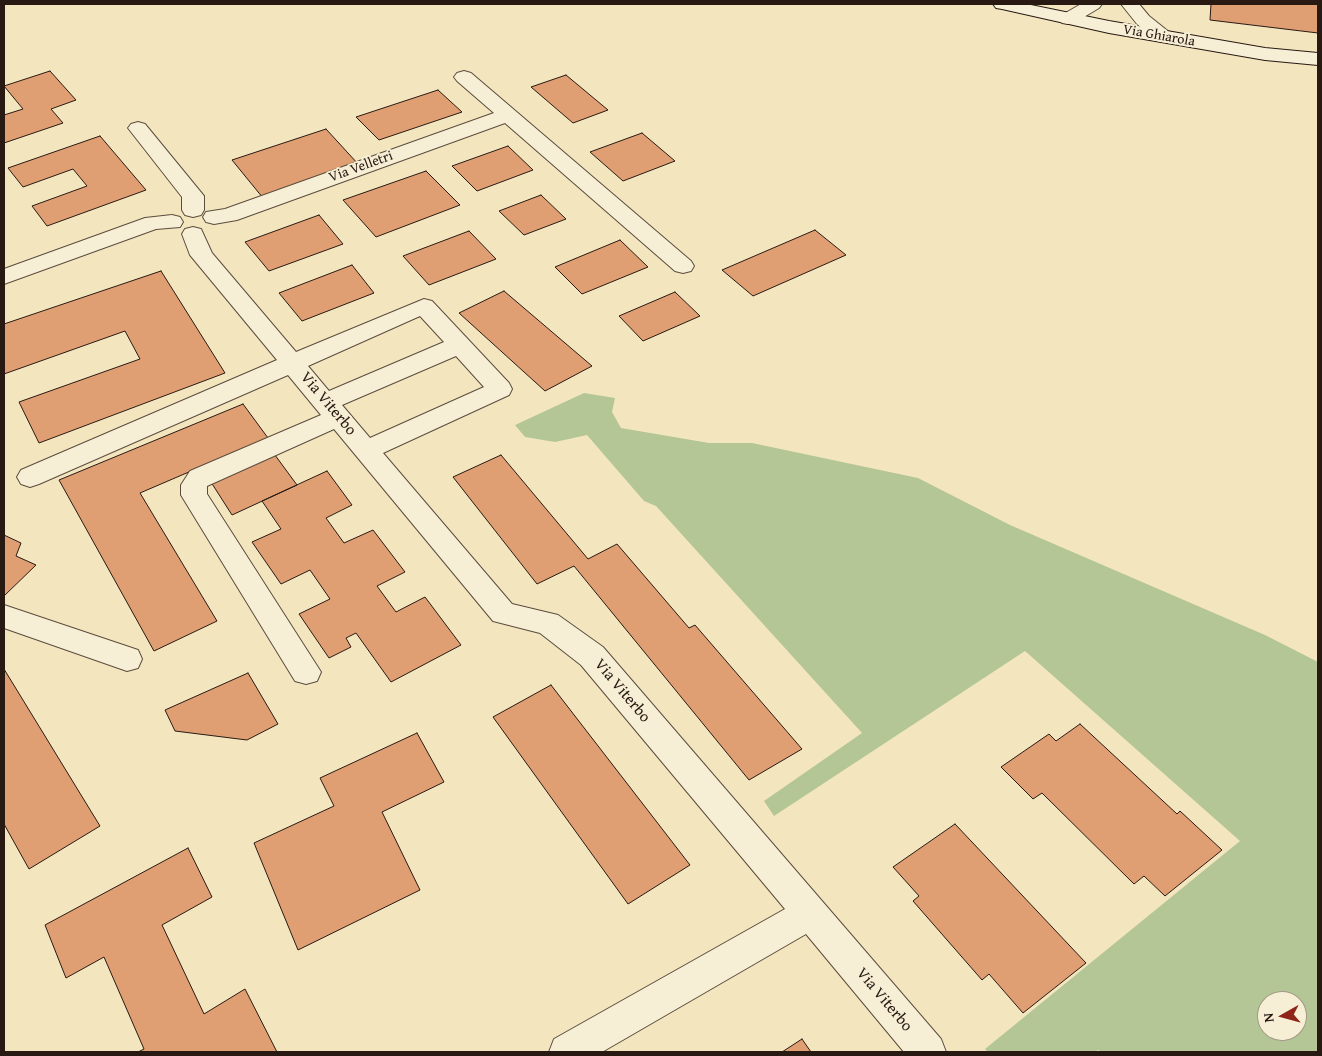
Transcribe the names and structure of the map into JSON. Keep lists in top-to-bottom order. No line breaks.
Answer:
{"streets":{"street":["Via Ghiarola","Via Velletri","Via Viterbo"]},"crossings":[["Via Velletri","Via Viterbo"]],"north":"left"}
